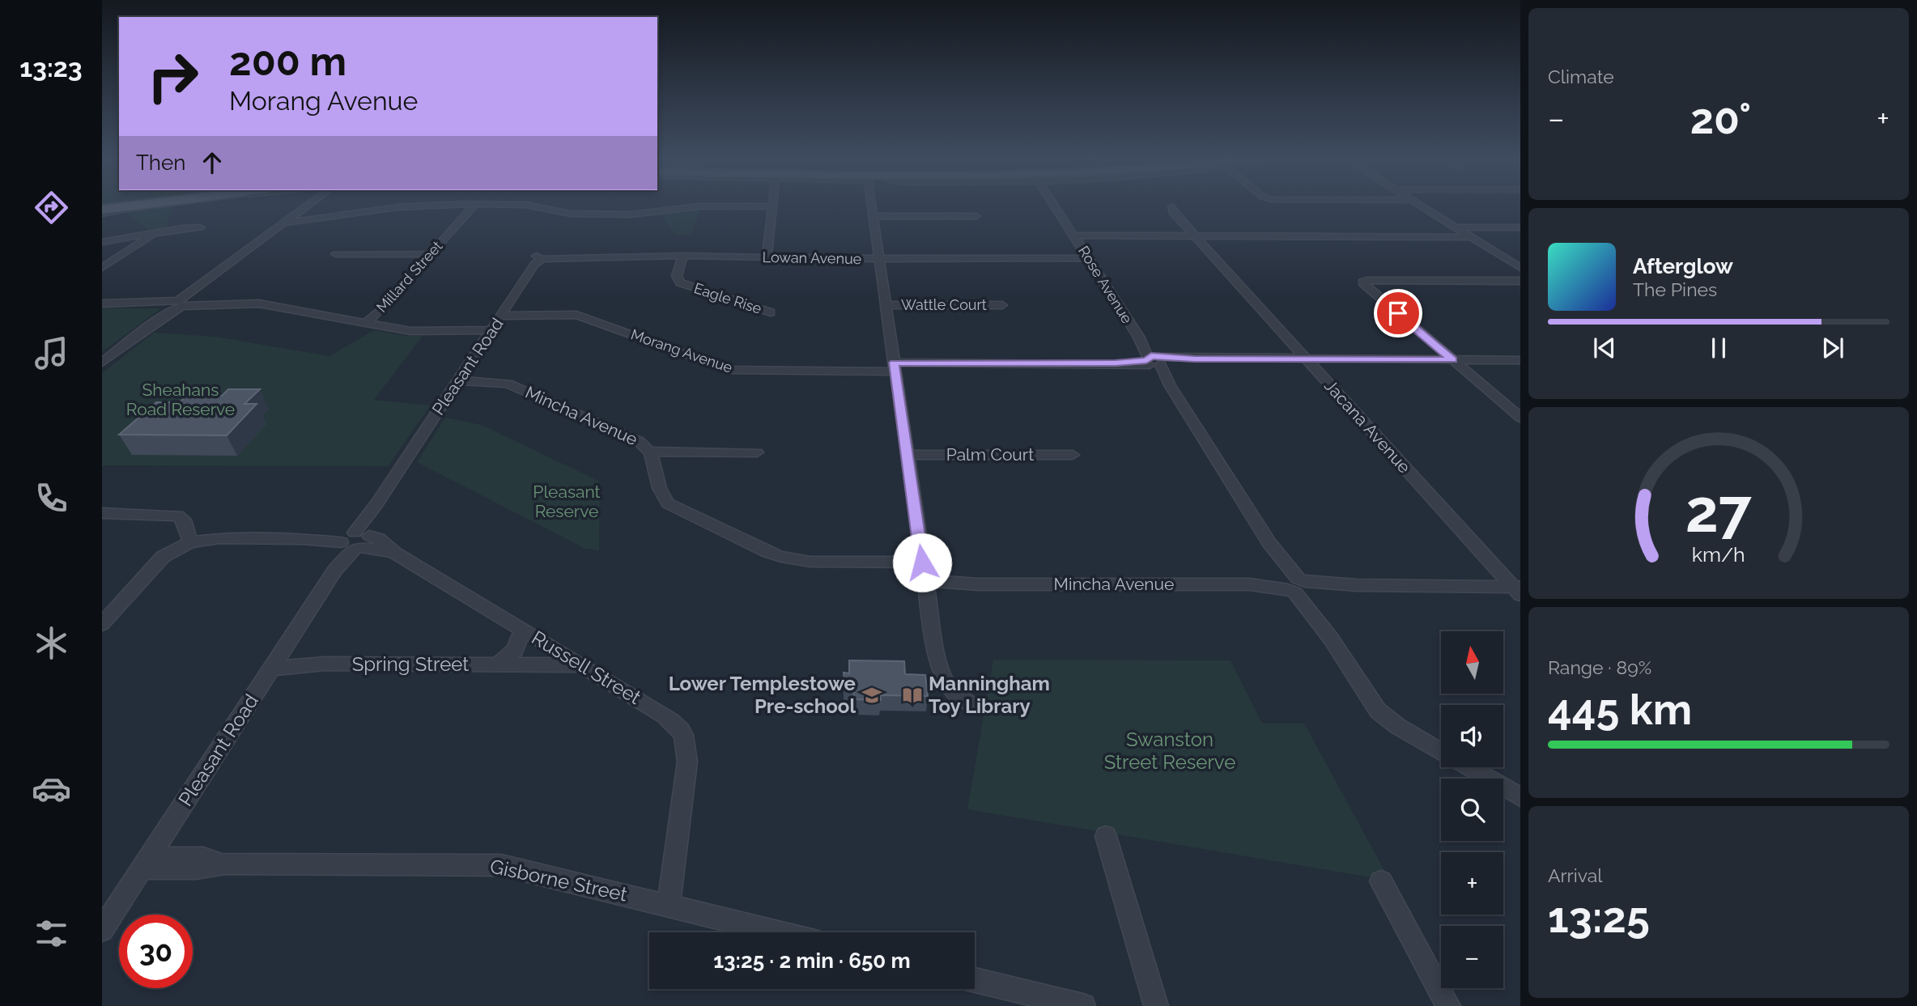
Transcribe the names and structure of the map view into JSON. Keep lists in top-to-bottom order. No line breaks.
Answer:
{"streets":{"street":["Lowan Avenue","Millard Street","Rose Avenue","Eagle Rise","Wattle Court","Morang Avenue","Pleasant Road","Mincha Avenue","Jacana Avenue","Palm Court","Spring Street","Russell Street","Gisborne Street"]},"crossings":[["Lowan Avenue","Rose Avenue"],["Lowan Avenue","Eagle Rise"],["Lowan Avenue","Pleasant Road"],["Rose Avenue","Morang Avenue"],["Rose Avenue","Mincha Avenue"],["Morang Avenue","Pleasant Road"],["Morang Avenue","Jacana Avenue"],["Pleasant Road","Mincha Avenue"],["Pleasant Road","Spring Street"],["Pleasant Road","Russell Street"],["Pleasant Road","Gisborne Street"],["Mincha Avenue","Jacana Avenue"],["Spring Street","Russell Street"],["Russell Street","Gisborne Street"]],"parks":["Sheahans Road Reserve","Pleasant Reserve","Swanston Street Reserve"],"places":{"school or university":["Lower Templestowe Pre-school"],"library":["Manningham Toy Library"]},"north":"top","page":{"tabs":"13:23","tile":["Climate",["Range · 89%","445 km"],["Arrival","13:25"]],"turn":["200 m","Morang Avenue"],"heat":["−","20°","+"],"then":"Then","song":["Afterglow","The Pines"],"map_buttons":["+","−"],"limit":"30","trip":"13:25 · 2 min · 650 m","gauge":["27","km/h"]}}
